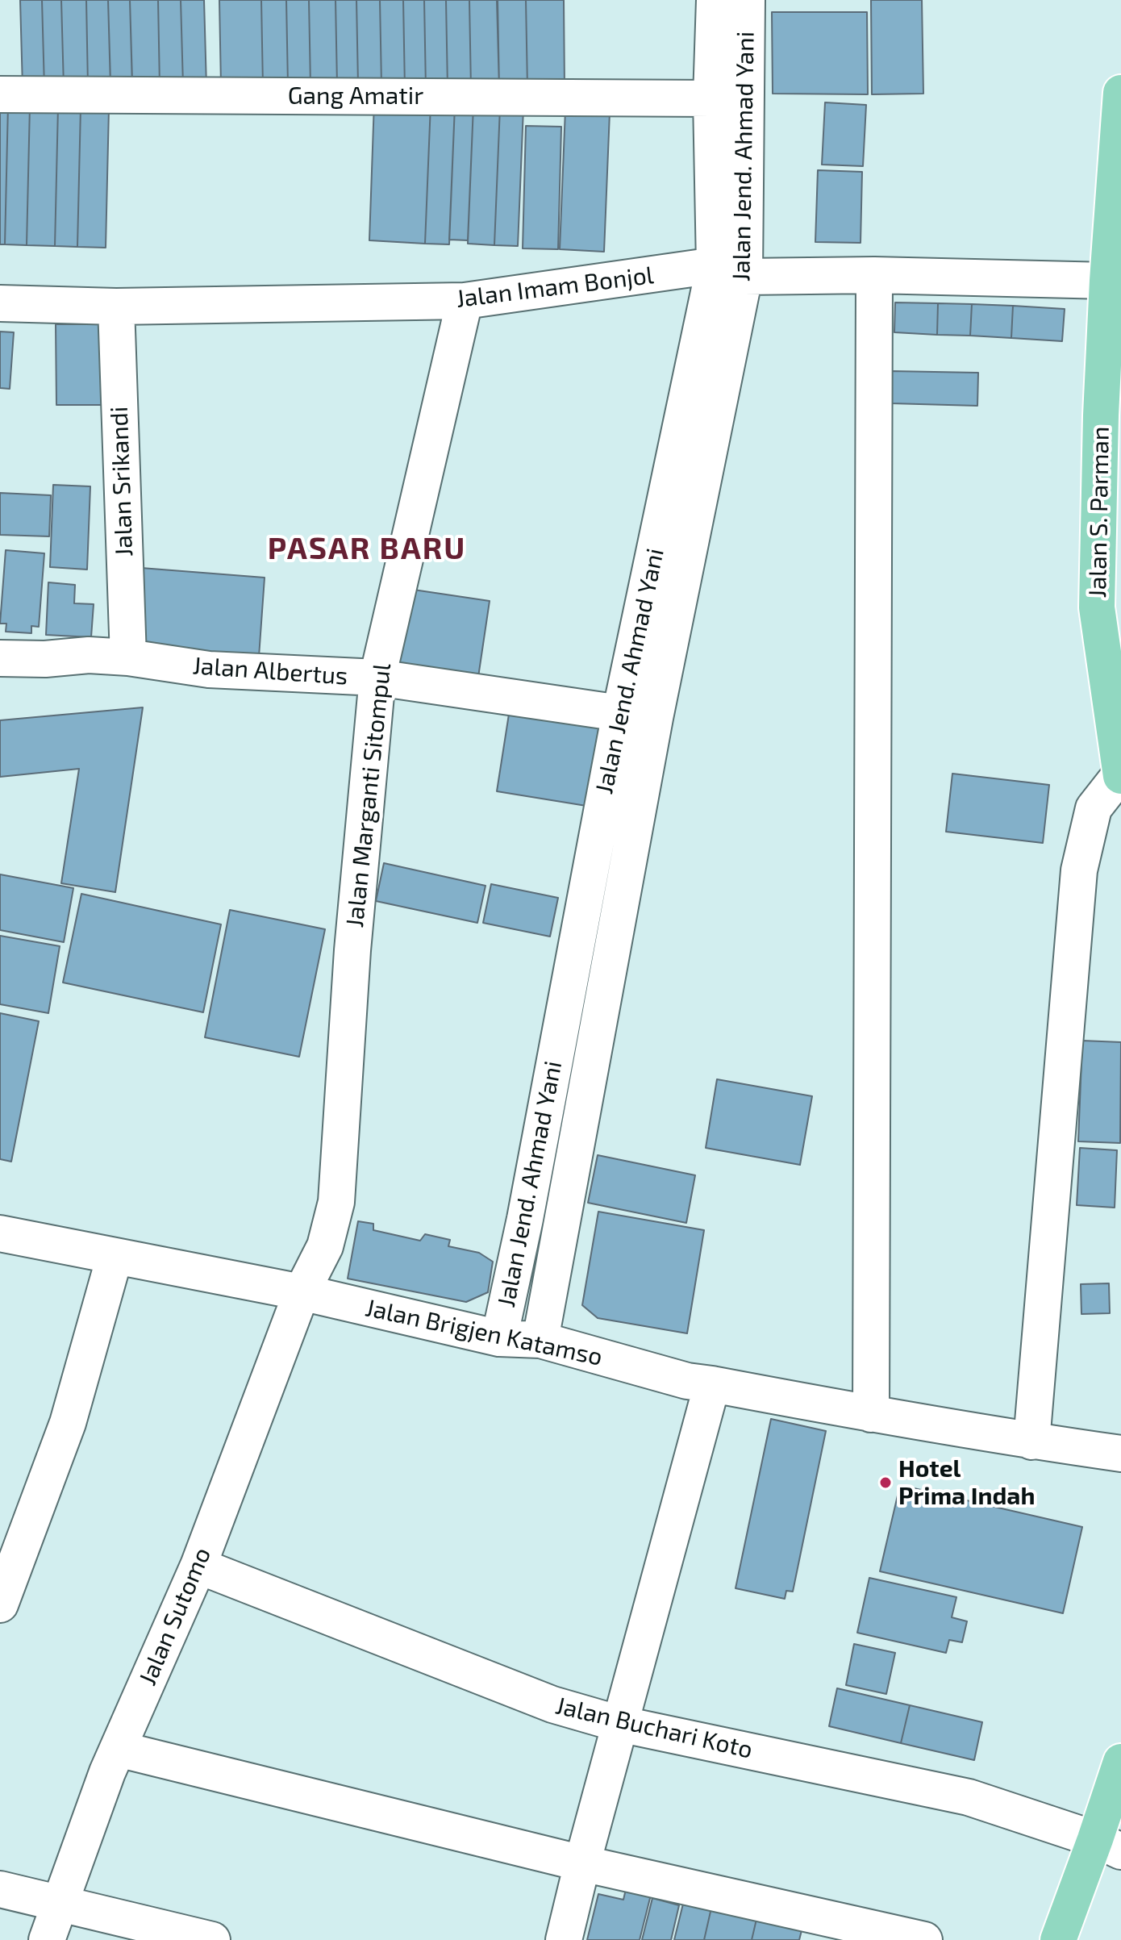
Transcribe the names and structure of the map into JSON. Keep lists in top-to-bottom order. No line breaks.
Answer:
{"streets":{"main road":["Jalan S. Parman"],"street":["Gang Amatir","Jalan Jend. Ahmad Yani","Jalan Imam Bonjol","Jalan Srikandi","Jalan Albertus","Jalan Marganti Sitompul","Jalan Brigjen Katamso","Jalan Sutomo","Jalan Buchari Koto"]},"crossings":[["Gang Amatir","Jalan Jend. Ahmad Yani"],["Jalan Jend. Ahmad Yani","Jalan Imam Bonjol"],["Jalan Jend. Ahmad Yani","Jalan Albertus"],["Jalan Jend. Ahmad Yani","Jalan Brigjen Katamso"],["Jalan Imam Bonjol","Jalan Srikandi"],["Jalan Imam Bonjol","Jalan S. Parman"],["Jalan Imam Bonjol","Jalan Marganti Sitompul"],["Jalan Srikandi","Jalan Albertus"],["Jalan Albertus","Jalan Marganti Sitompul"],["Jalan Marganti Sitompul","Jalan Brigjen Katamso"],["Jalan Marganti Sitompul","Jalan Sutomo"],["Jalan Brigjen Katamso","Jalan Sutomo"],["Jalan Sutomo","Jalan Buchari Koto"]],"districts":["PASAR BARU"],"places":["Hotel Prima Indah"]}
